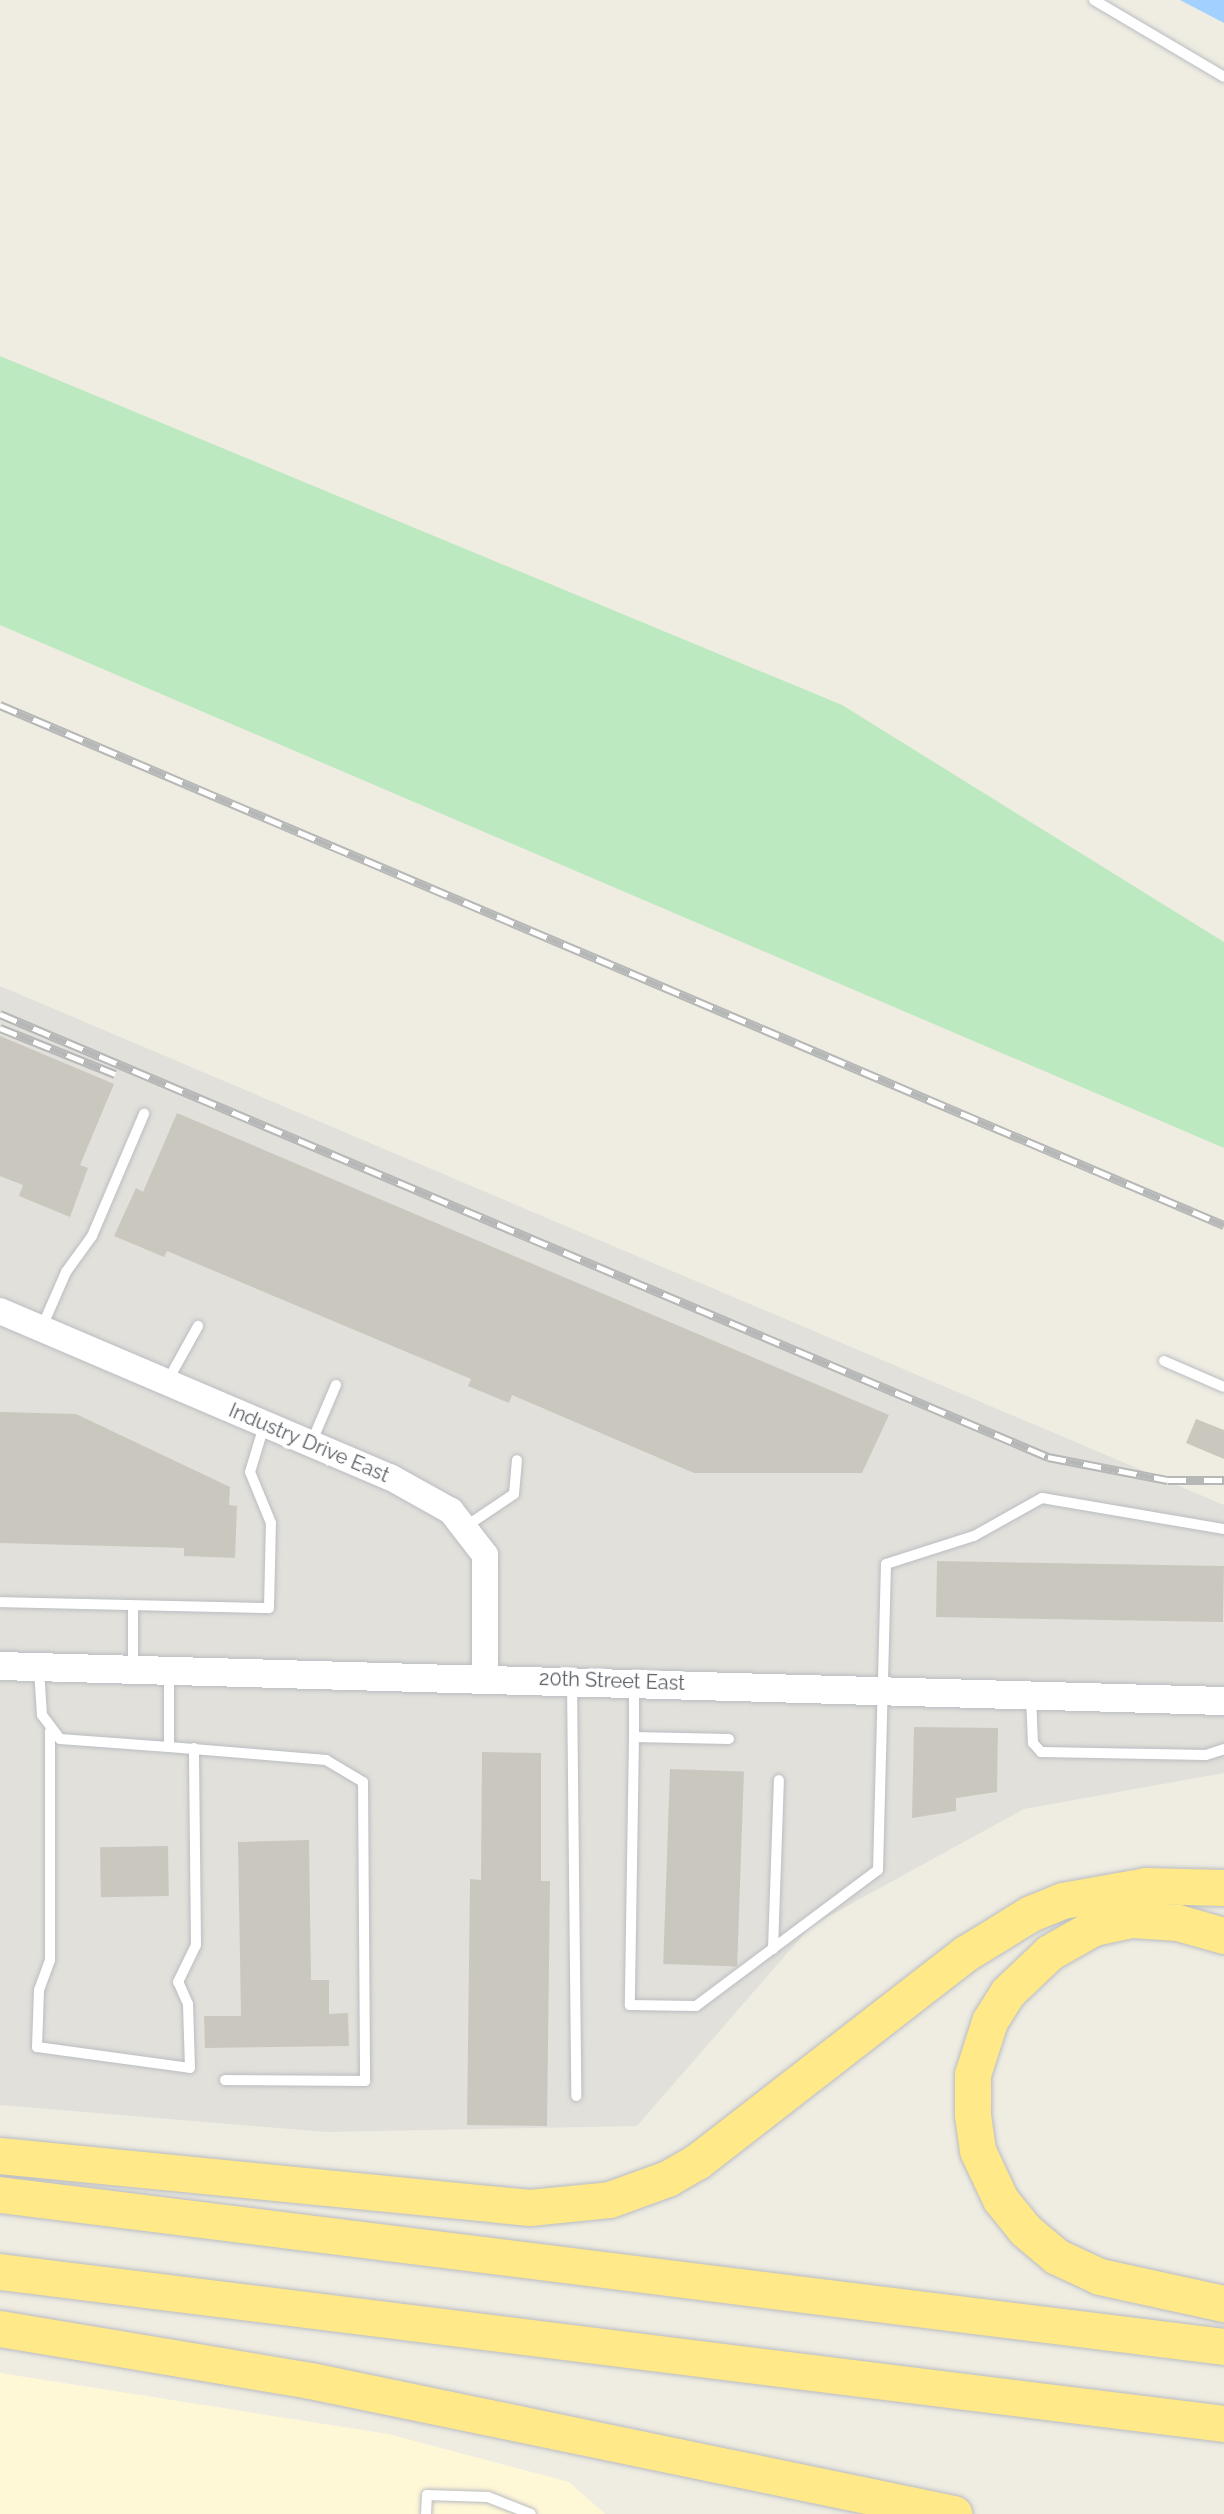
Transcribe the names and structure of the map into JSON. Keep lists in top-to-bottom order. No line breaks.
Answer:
{"streets":{"main road":["20th Street East"],"street":["Industry Drive East"]},"crossings":[["Industry Drive East","20th Street East"]]}
